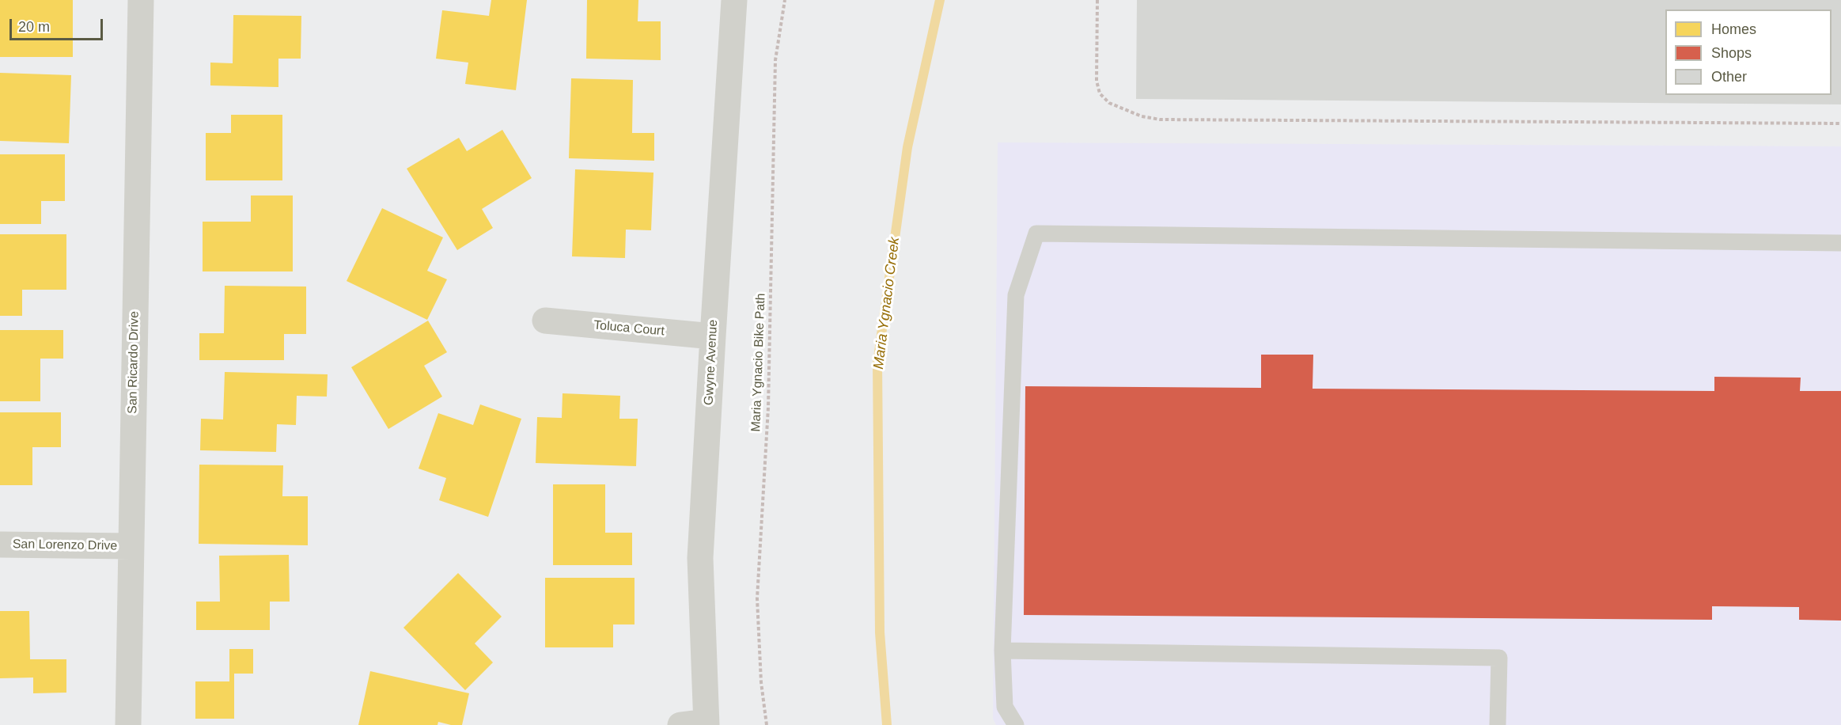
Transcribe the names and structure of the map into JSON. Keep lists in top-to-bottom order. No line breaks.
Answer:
{"streets":{"street":["Toluca Court","San Ricardo Drive","Gwyne Avenue","San Lorenzo Drive"],"path":["Maria Ygnacio Bike Path"]},"crossings":[["Toluca Court","Gwyne Avenue"],["San Ricardo Drive","San Lorenzo Drive"]],"water":["Maria Ygnacio Creek"],"legend":["Homes","Shops","Other"],"scale_bar":"20 m"}
